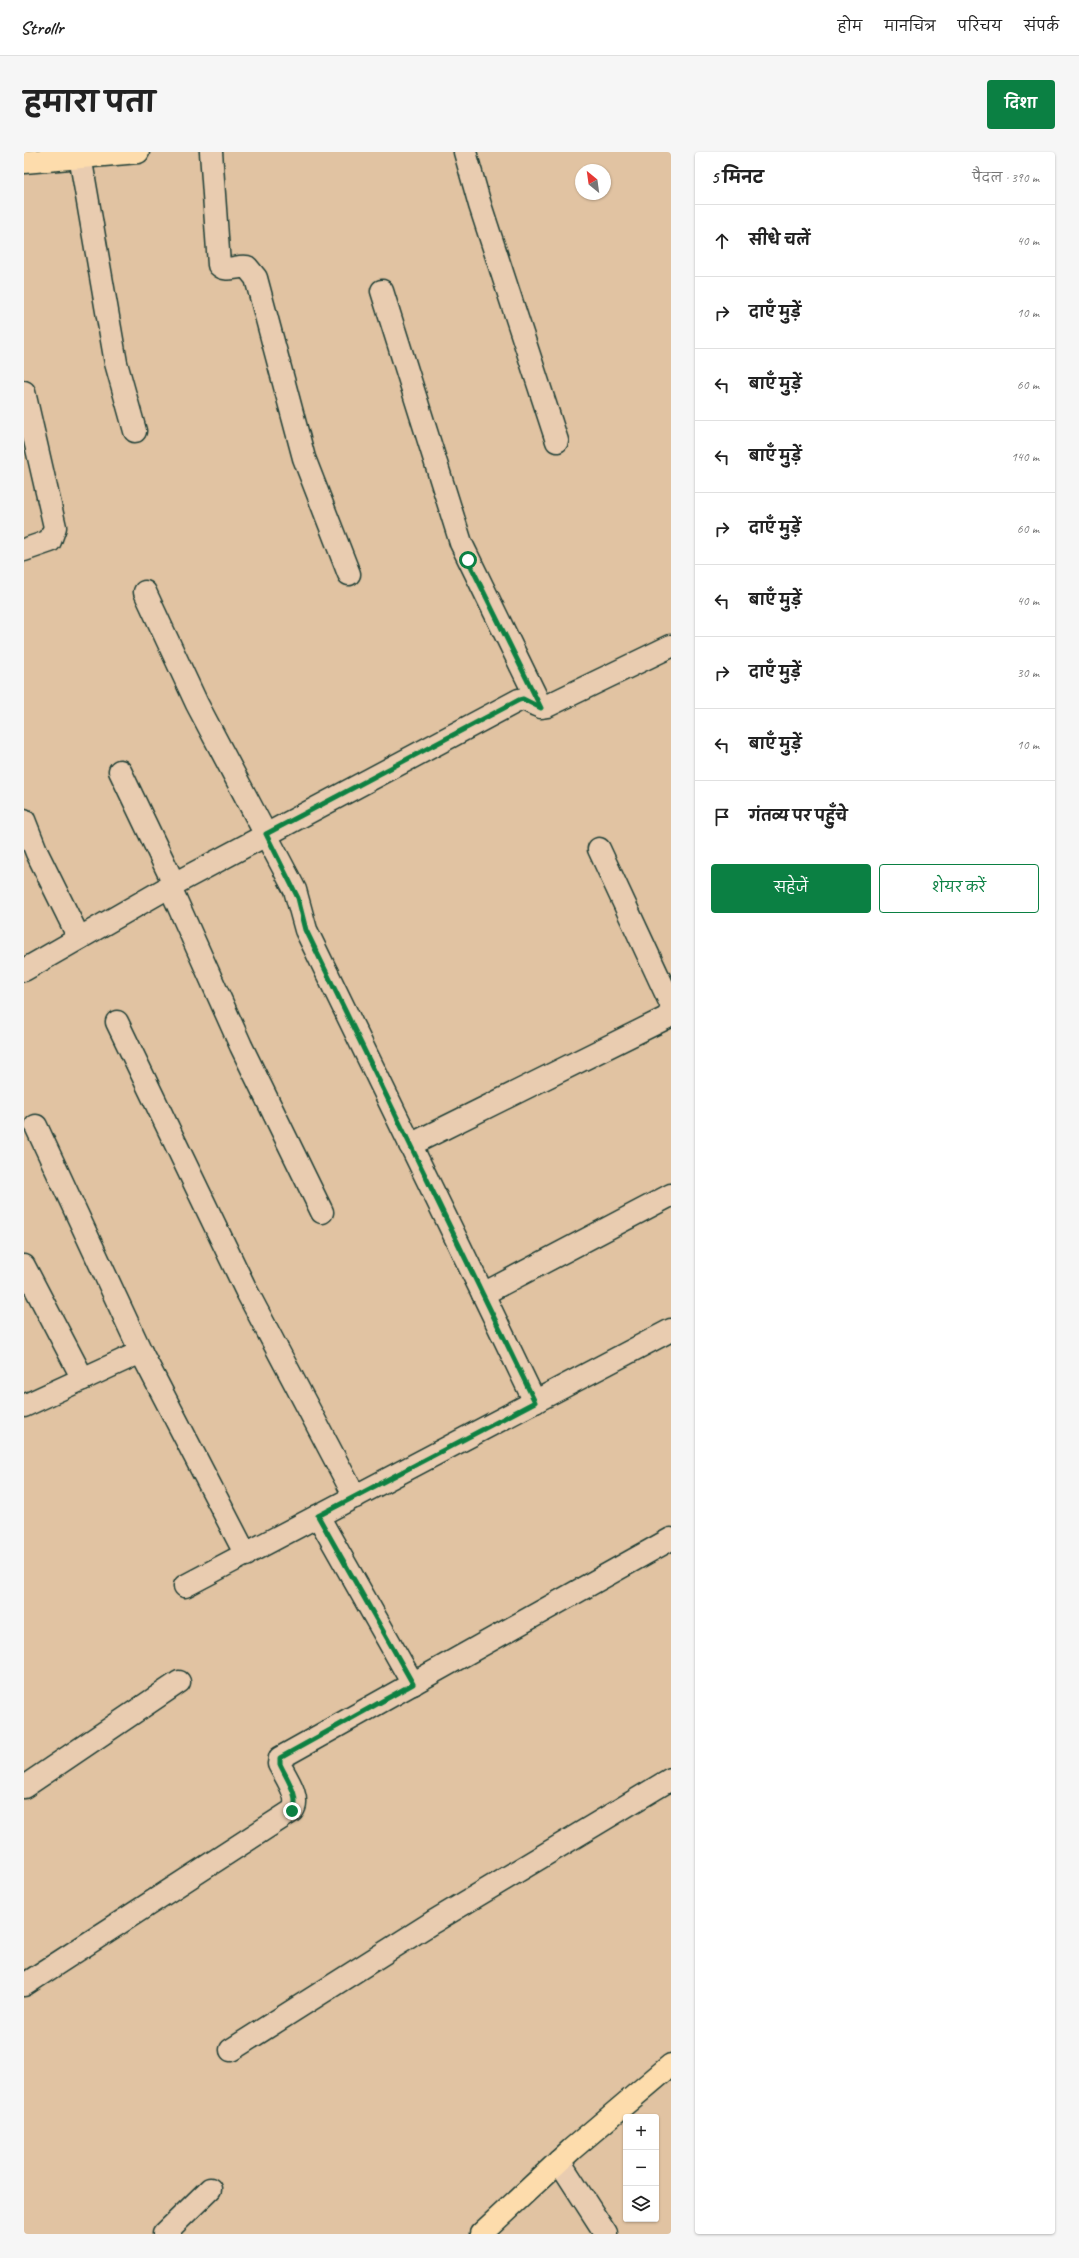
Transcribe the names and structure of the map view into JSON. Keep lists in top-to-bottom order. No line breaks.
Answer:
{"north":"top left","page":{"header":"Strollr","nav":["होम","मानचित्र","परिचय","संपर्क"],"title":"हमारा पता","buttons":["दिशा",["सहेजें","शेयर करें"]],"heading":["5 मिनट","पैदल · 390 m"],"list":[["सीधे चलें","40 m"],["दाएँ मुड़ें","10 m"],["बाएँ मुड़ें","60 m"],["बाएँ मुड़ें","140 m"],["दाएँ मुड़ें","60 m"],["बाएँ मुड़ें","40 m"],["दाएँ मुड़ें","30 m"],["बाएँ मुड़ें","10 m"],"गंतव्य पर पहुँचे"],"map_buttons":["+","−"]}}
